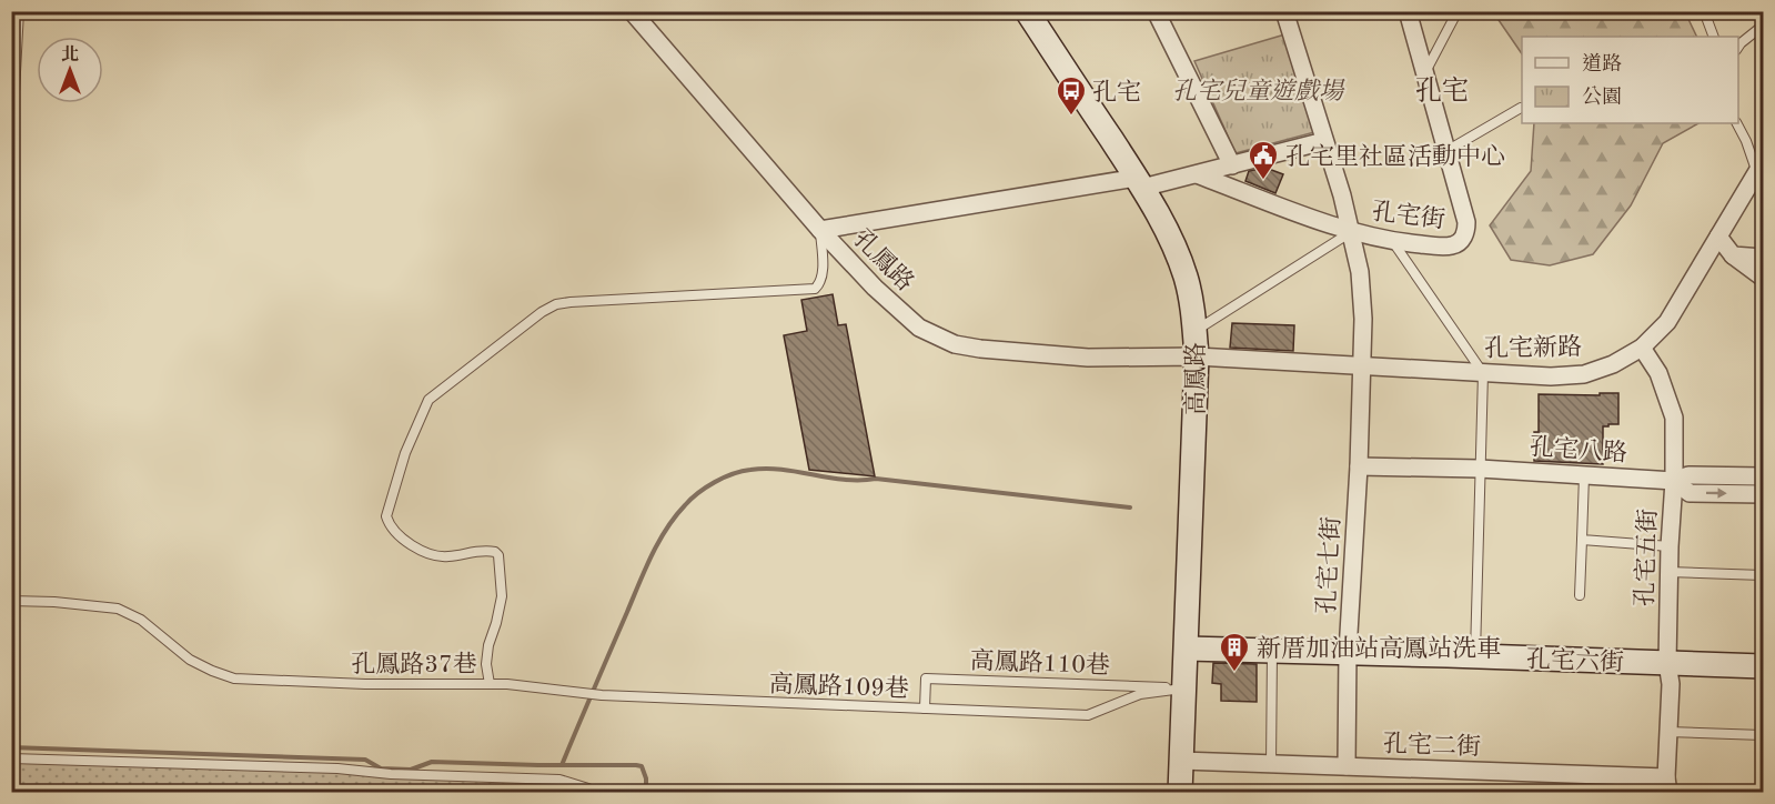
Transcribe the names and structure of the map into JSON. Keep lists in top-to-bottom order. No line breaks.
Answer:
{"streets":{"street":["孔宅街","孔鳳路","孔宅新路","高鳳路","孔宅八路","孔宅五街","孔宅七街","孔宅六街","孔宅二街"],"lane":["高鳳路110巷","孔鳳路37巷","高鳳路109巷"]},"crossings":[["孔宅街","孔宅新路"],["孔宅街","孔宅七街"],["孔鳳路","孔宅新路"],["孔鳳路","高鳳路"],["孔鳳路","孔鳳路37巷"],["孔宅新路","高鳳路"],["孔宅新路","孔宅五街"],["孔宅新路","孔宅七街"],["高鳳路","孔宅六街"],["高鳳路","高鳳路110巷"],["高鳳路","高鳳路109巷"],["高鳳路","孔宅二街"],["孔宅八路","孔宅五街"],["孔宅八路","孔宅七街"],["孔宅五街","孔宅六街"],["孔宅五街","孔宅二街"],["孔宅七街","孔宅六街"],["孔宅七街","孔宅二街"],["高鳳路110巷","高鳳路109巷"],["孔鳳路37巷","高鳳路109巷"]],"districts":["孔宅"],"parks":["孔宅兒童遊戲場"],"places":{"bus stop":["孔宅"],"public building":["孔宅里社區活動中心"],"building":["新厝加油站高鳳站洗車"]},"legend":["道路","公園"],"north":"top"}
